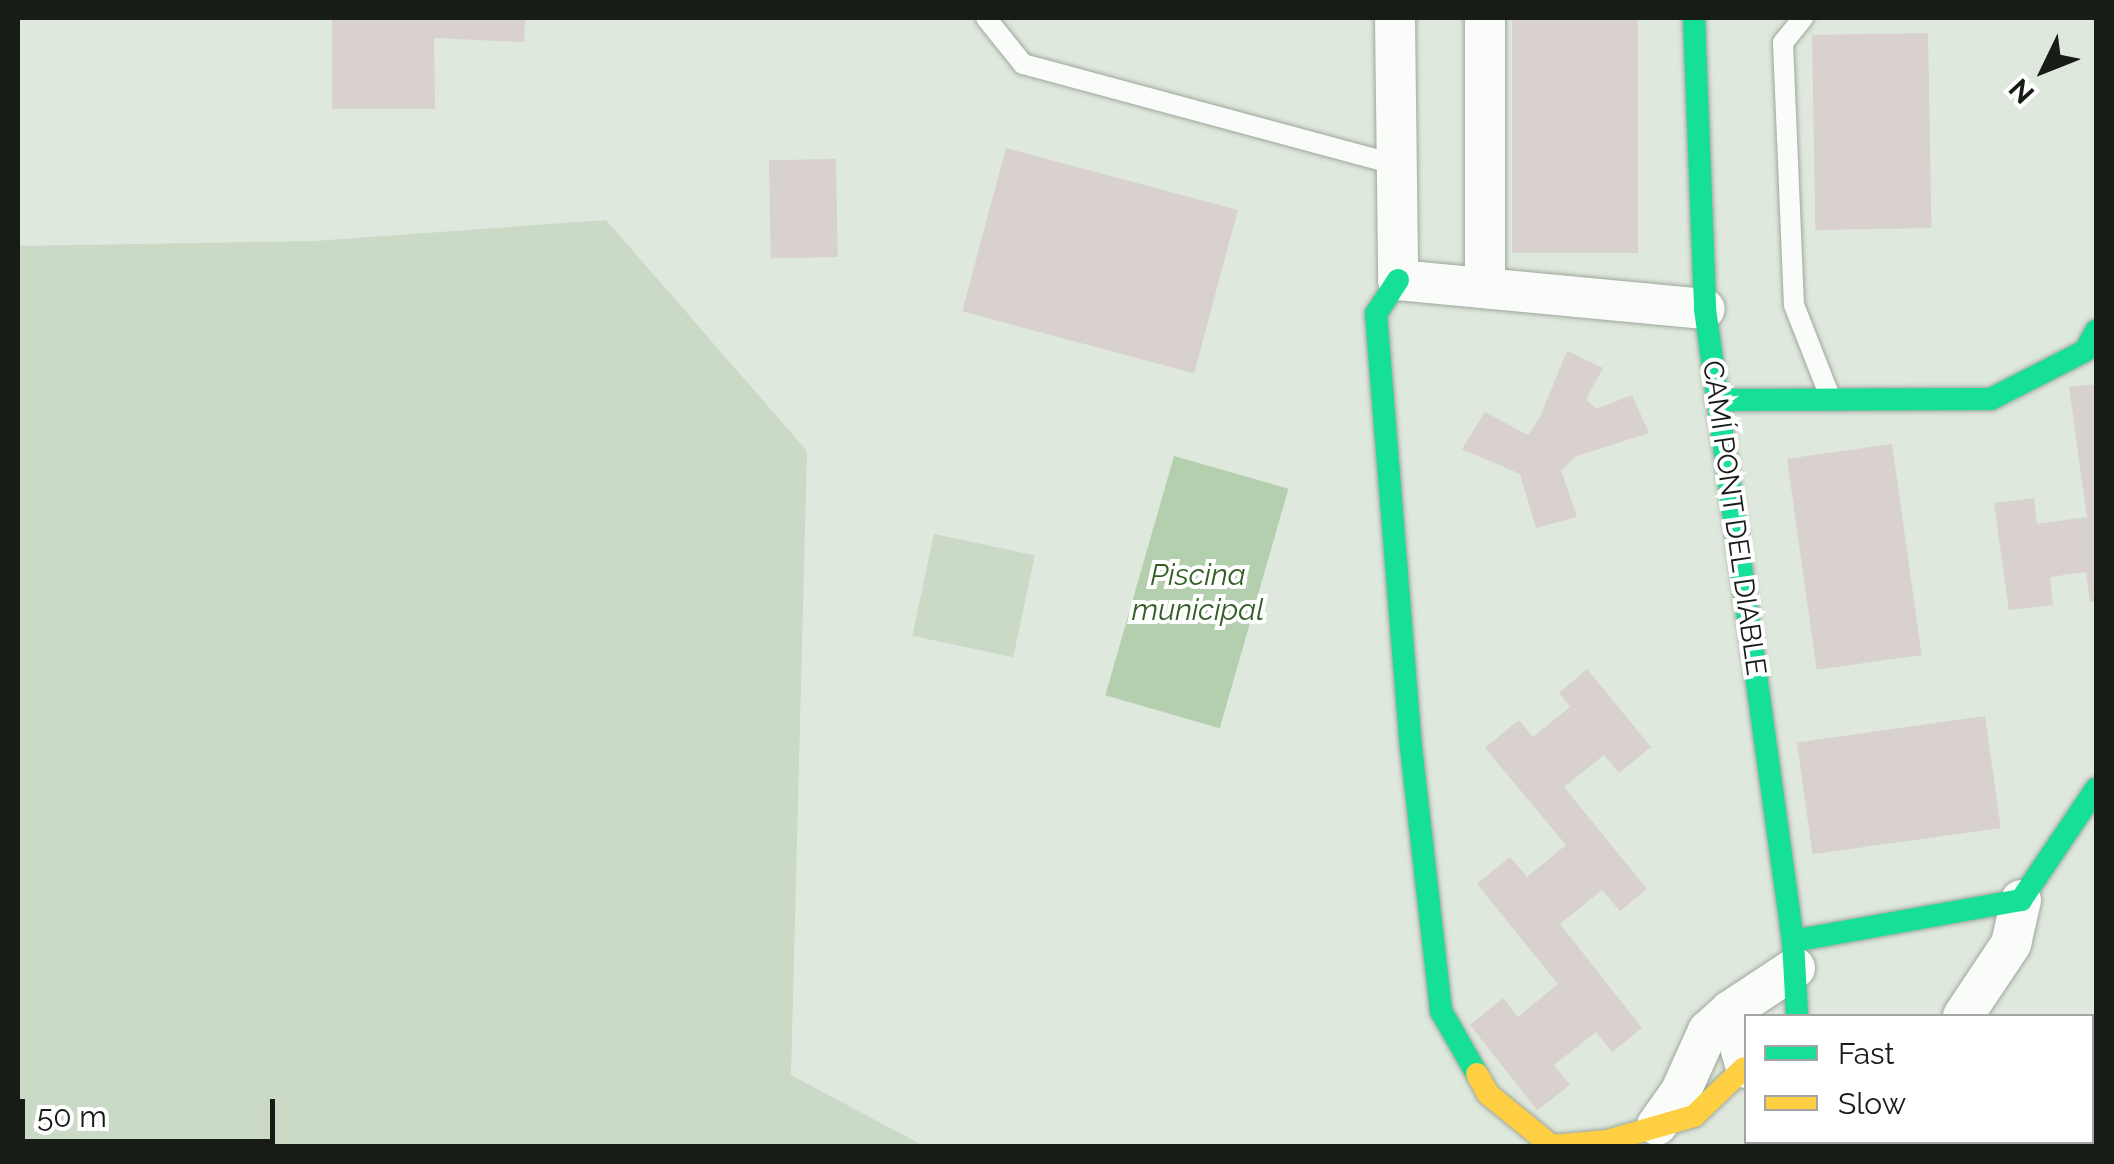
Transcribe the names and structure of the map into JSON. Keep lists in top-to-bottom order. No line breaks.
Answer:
{"streets":{"street":["CAMÍ PONT DEL DIABLE"]},"water":["Piscina municipal"],"legend":["Fast","Slow"],"scale_bar":"50 m","north":"bottom left"}
